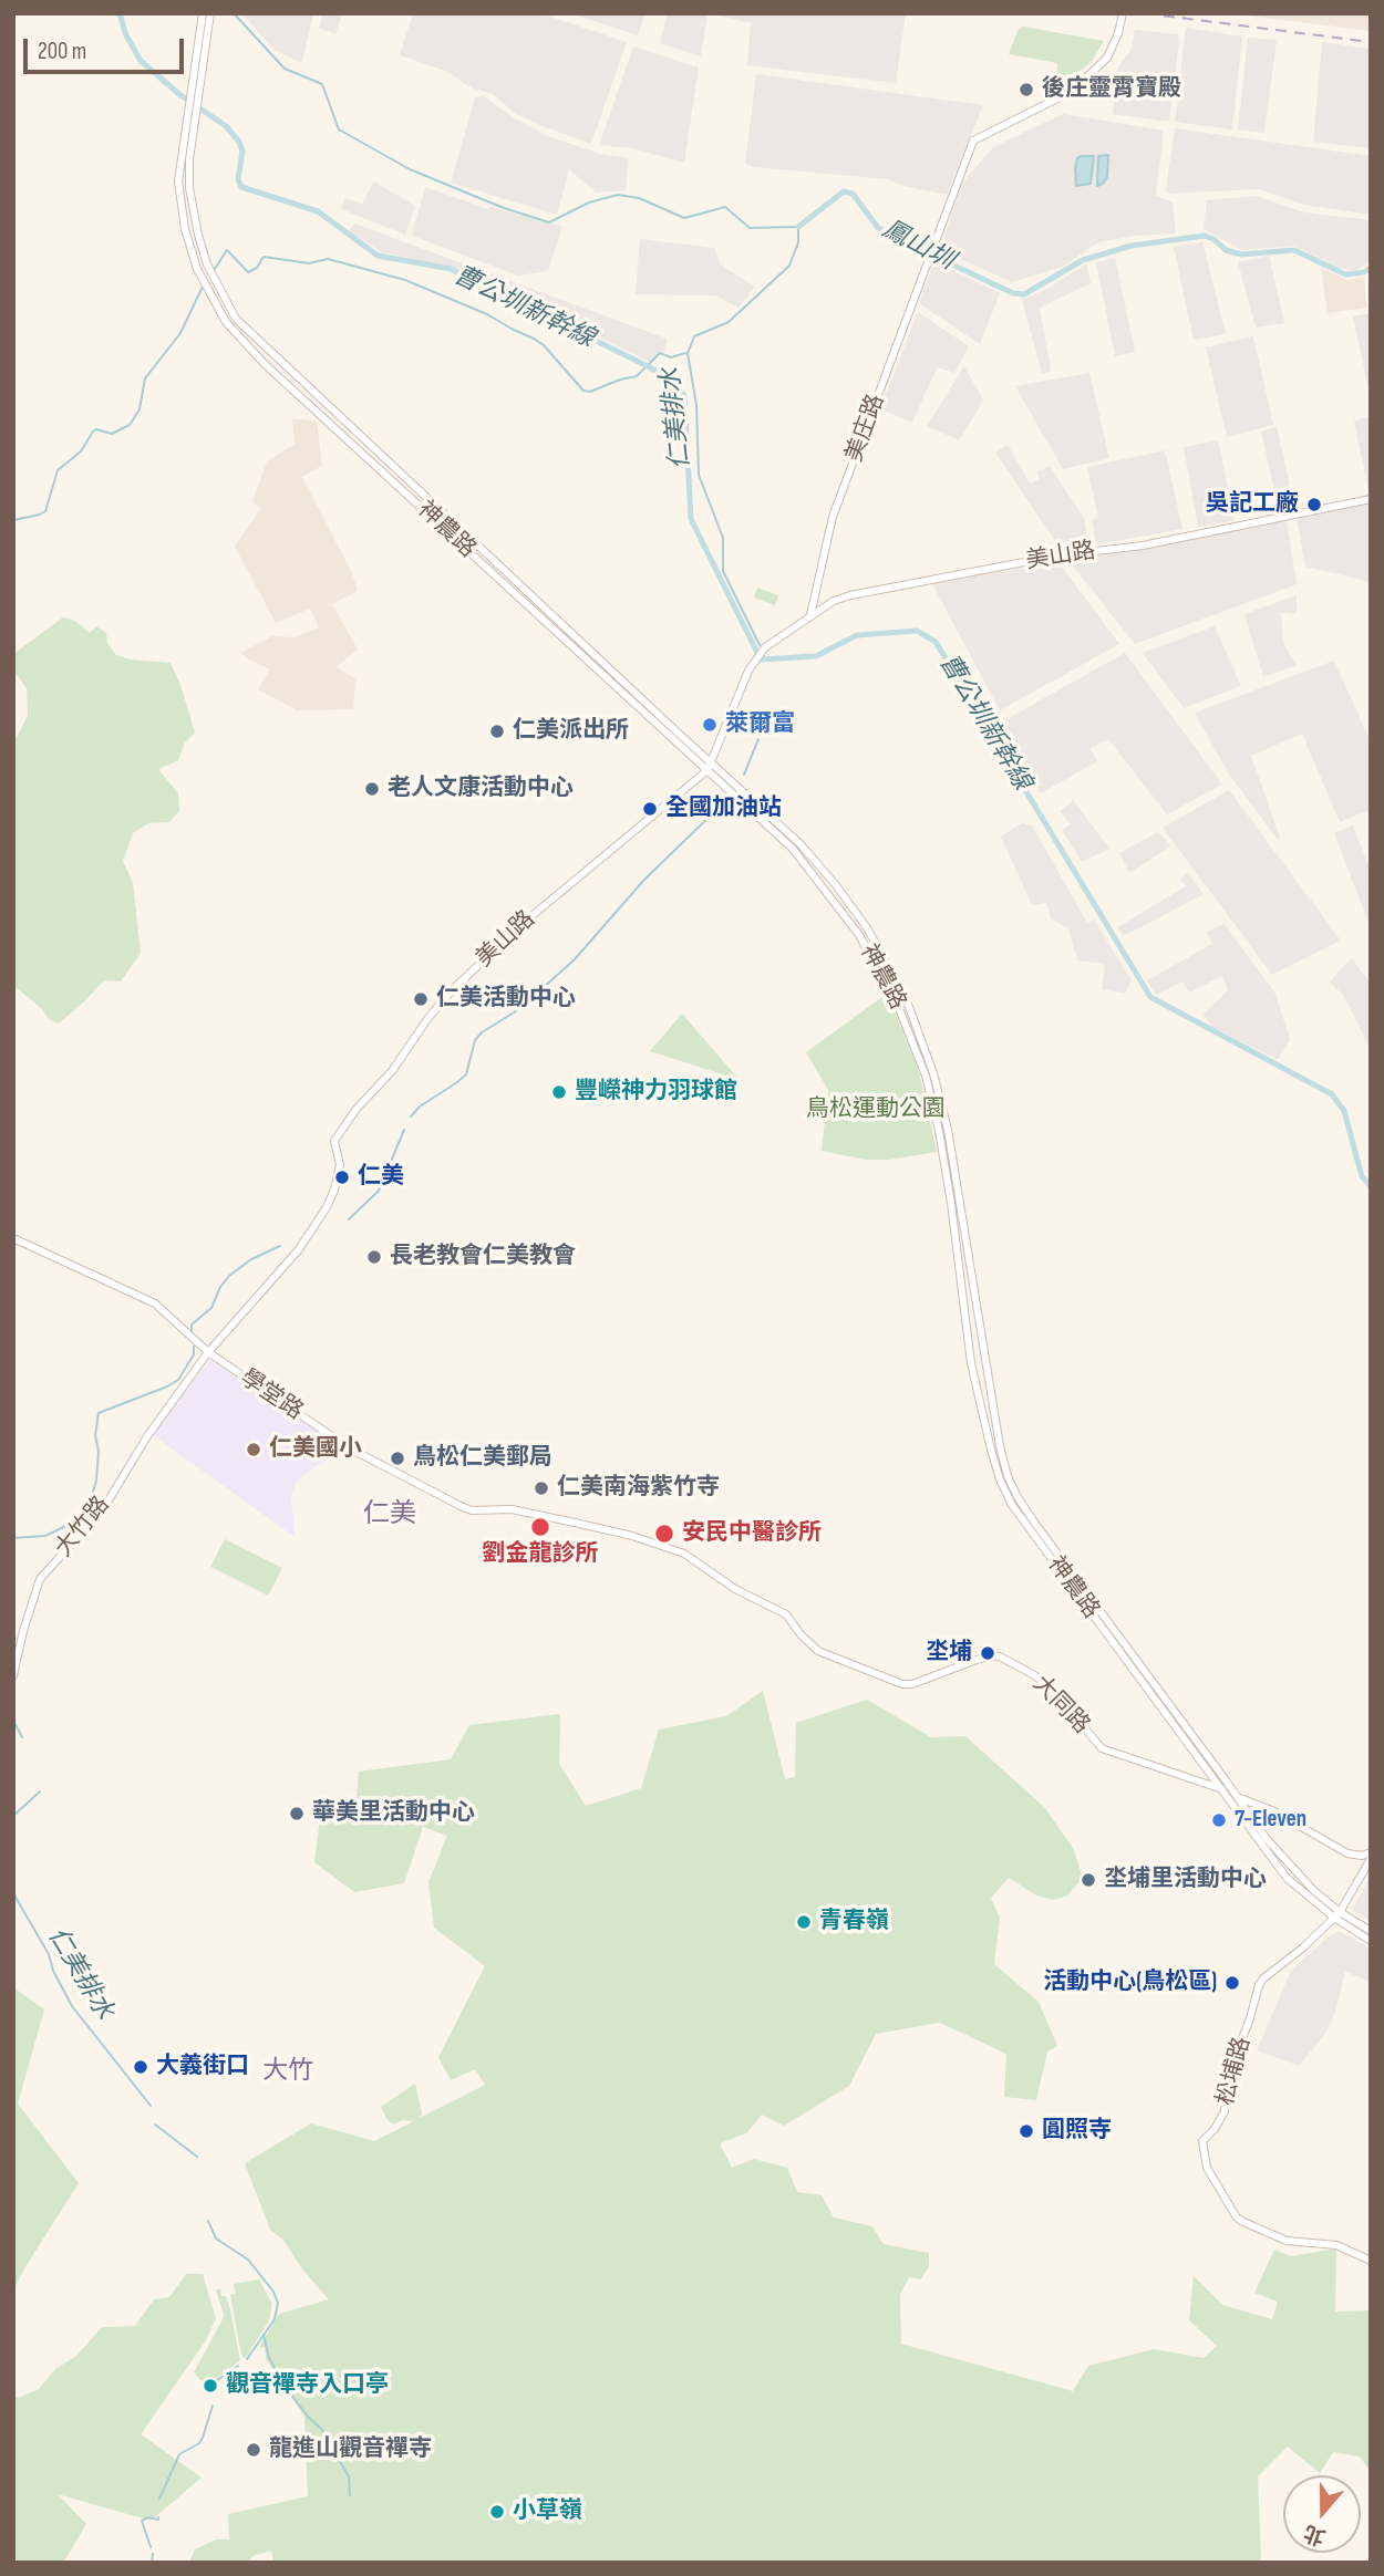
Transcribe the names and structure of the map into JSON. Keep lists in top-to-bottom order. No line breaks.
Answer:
{"streets":{"street":["美庄路","神農路","美山路","學堂路","大竹路","大同路","松埔路"]},"crossings":[["美庄路","美山路"],["神農路","美山路"],["神農路","大同路"],["神農路","松埔路"],["美山路","學堂路"],["美山路","大竹路"],["學堂路","大竹路"],["學堂路","大同路"]],"districts":["仁美","大竹"],"water":["鳳山圳","曹公圳新幹線","仁美排水"],"parks":["鳥松運動公園"],"places":["後庄靈霄寶殿","吳記工廠","萊爾富","仁美派出所","老人文康活動中心","全國加油站","仁美活動中心","豐嶸神力羽球館","仁美","長老教會仁美教會","仁美國小","鳥松仁美郵局","仁美南海紫竹寺","劉金龍診所","安民中醫診所","坔埔","華美里活動中心","7-Eleven","坔埔里活動中心","青春嶺","活動中心(鳥松區)","大義街口","圓照寺","觀音禪寺入口亭","龍進山觀音禪寺","小草嶺"],"scale_bar":"200 m","north":"bottom"}
